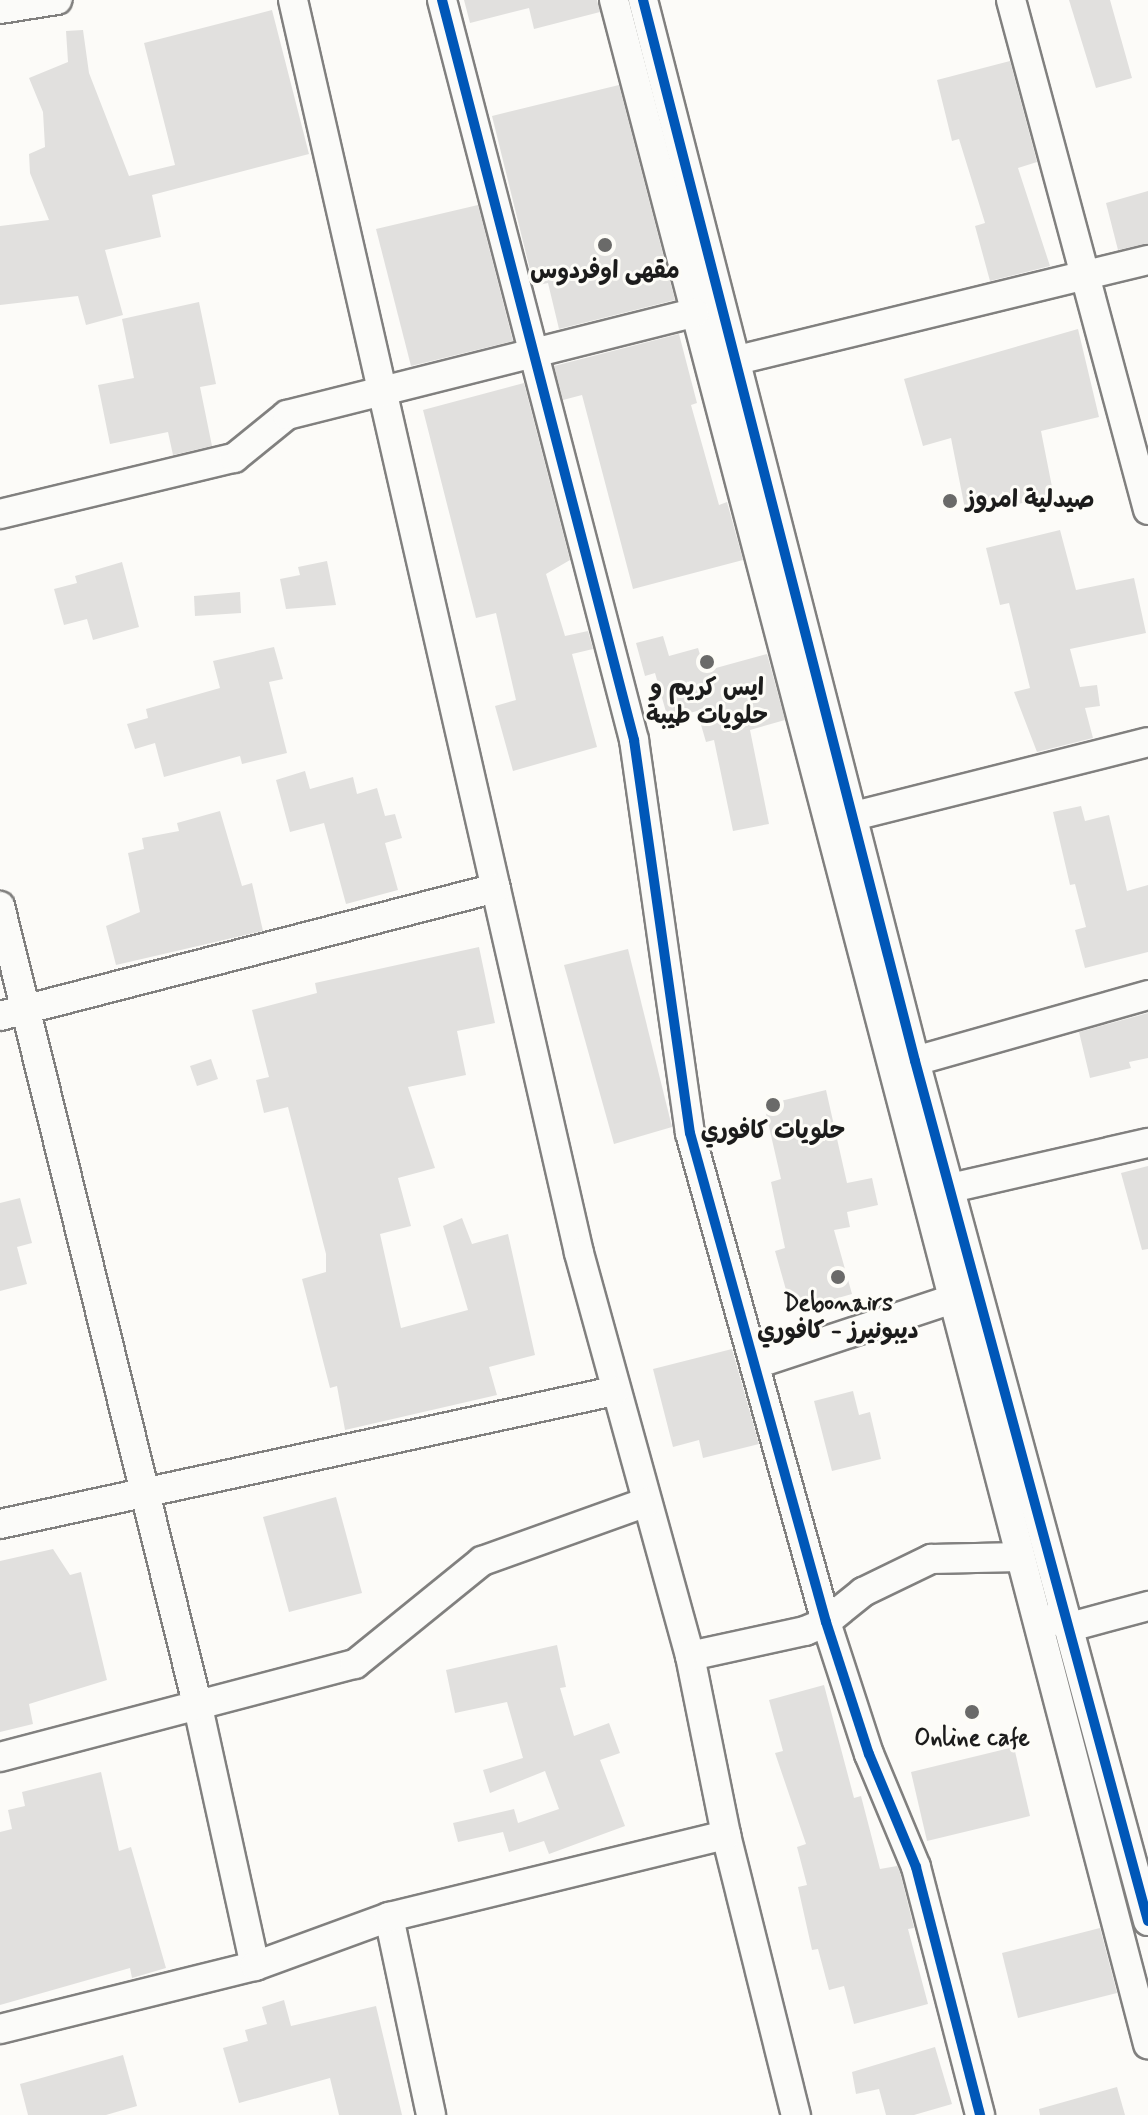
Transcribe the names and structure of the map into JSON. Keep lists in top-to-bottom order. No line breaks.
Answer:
{"places":["مقهى اوفردوس","صيدلية امروز","ايس كريم و حلويات طيبة","حلويات كافوري","Debonairs ديبونيرز - كافوري","Online cafe"]}
